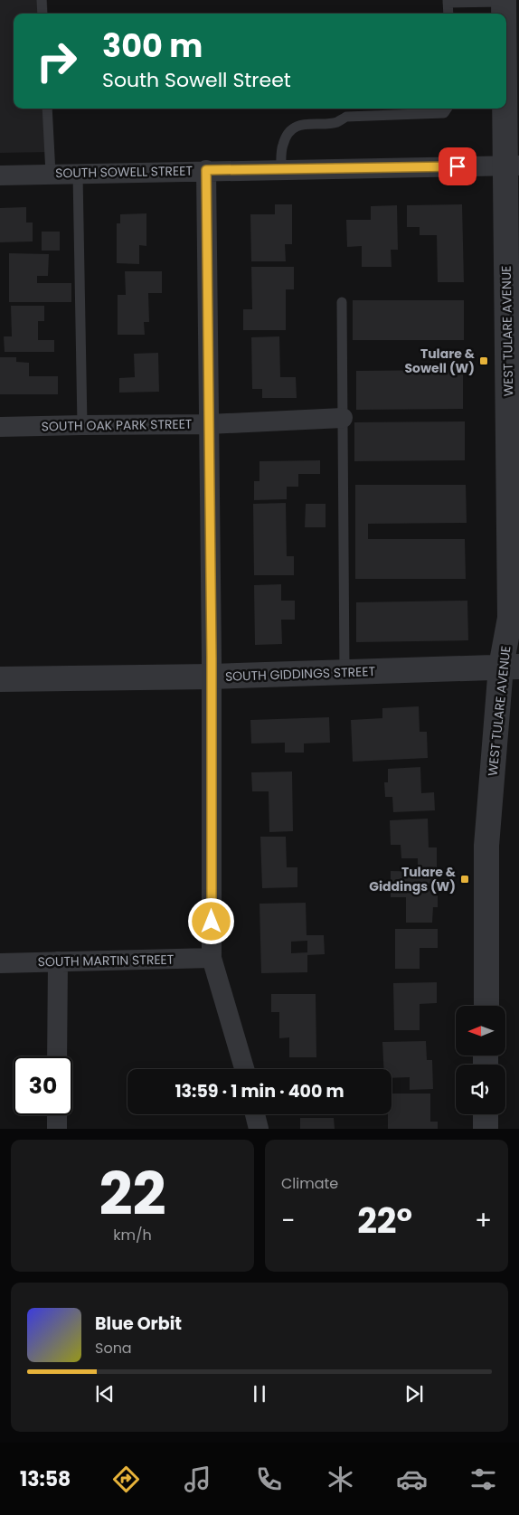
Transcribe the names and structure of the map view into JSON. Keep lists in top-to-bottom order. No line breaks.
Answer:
{"streets":{"street":["SOUTH SOWELL STREET","WEST TULARE AVENUE","SOUTH OAK PARK STREET","SOUTH GIDDINGS STREET","SOUTH MARTIN STREET"]},"crossings":[["SOUTH SOWELL STREET","WEST TULARE AVENUE"],["WEST TULARE AVENUE","SOUTH GIDDINGS STREET"]],"places":{"transit":["Tulare & Sowell (W)","Tulare & Giddings (W)"]},"north":"left","page":{"turn":["300 m","South Sowell Street"],"limit":"30","trip":"13:59 · 1 min · 400 m","tile":[["22","km/h"],"Climate"],"heat":["−","22°","+"],"song":["Blue Orbit","Sona"],"tabs":"13:58"}}
